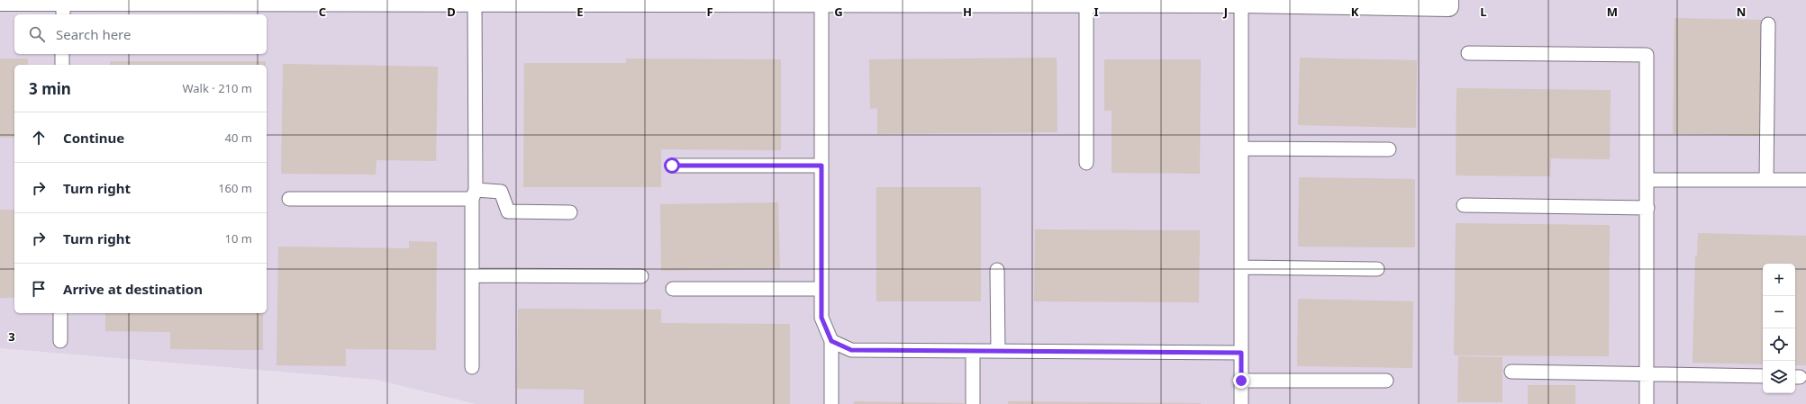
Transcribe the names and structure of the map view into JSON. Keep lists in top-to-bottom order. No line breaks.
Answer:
{"page":{"search":"Search here","heading":["3 min","Walk · 210 m"],"list":[["Continue","40 m"],["Turn right","160 m"],["Turn right","10 m"],"Arrive at destination"],"map_buttons":["+","−"]},"grid":{"columns":["C","D","E","F","G","H","I","J","K","L","M","N"],"rows":["3"]}}
